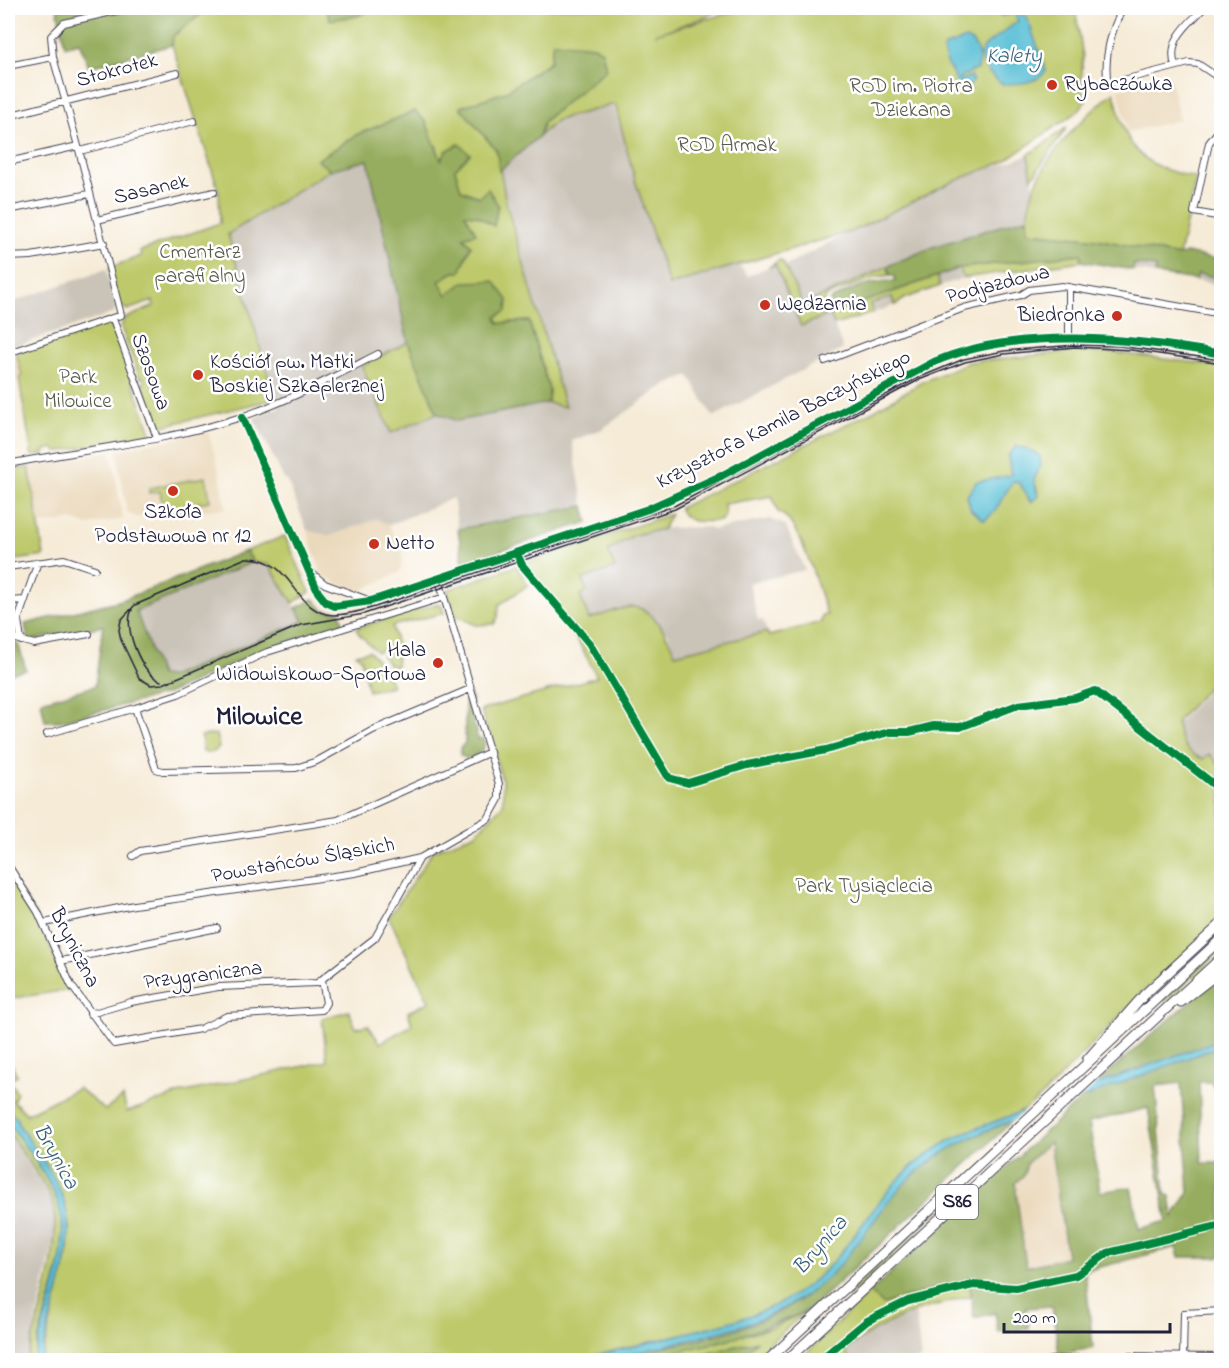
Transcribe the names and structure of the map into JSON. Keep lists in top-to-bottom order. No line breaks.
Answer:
{"streets":{"highway":["S86"],"street":["Stokrotek","Sasanek","Podjazdowa","Szosowa","Krzysztofa Kamila Baczyńskiego","Powstańców Śląskich","Bryniczna","Przygraniczna"]},"crossings":[["Krzysztofa Kamila Baczyńskiego","Powstańców Śląskich"],["Powstańców Śląskich","Bryniczna"],["Bryniczna","Przygraniczna"]],"districts":["Milowice"],"water":["Kalety","Brynica"],"parks":["ROD im. Piotra Dziekana","ROD Armak","Cmentarz parafialny","Park Milowice","Park Tysiąclecia"],"places":["Rybaczówka","Wędzarnia","Biedronka","Kościół pw. Matki Boskiej Szkaplerznej","Szkoła Podstawowa nr 12","Netto","Hala Widowiskowo-Sportowa"],"scale_bar":"200 m"}
